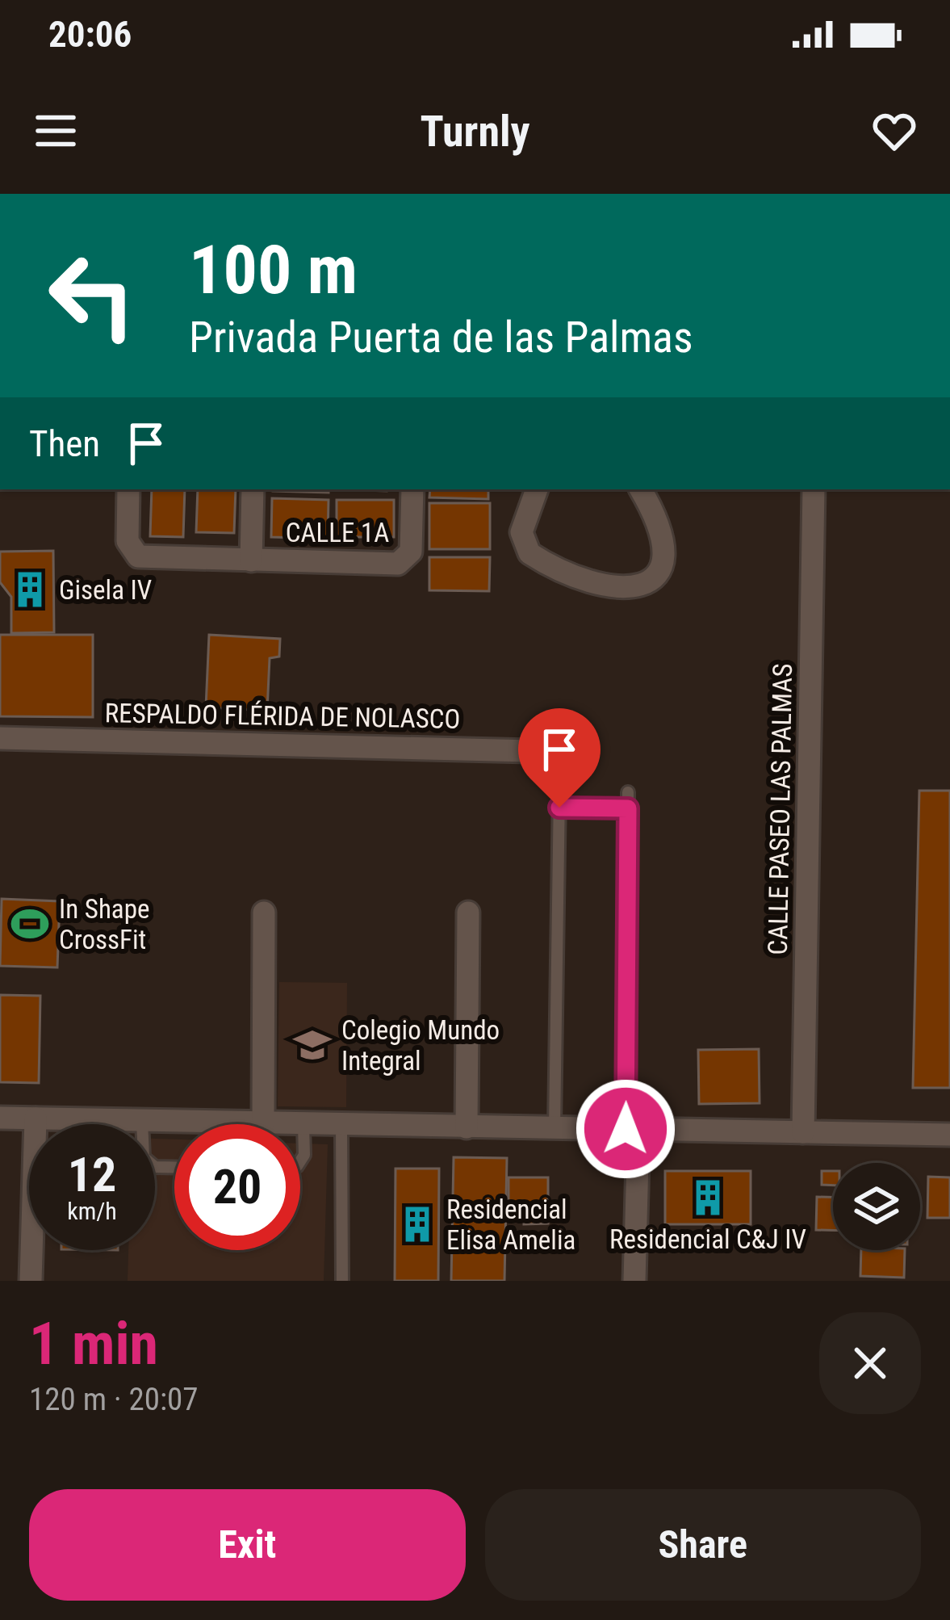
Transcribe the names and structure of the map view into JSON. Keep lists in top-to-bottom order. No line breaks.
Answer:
{"streets":{"street":["CALLE 1A","RESPALDO FLÉRIDA DE NOLASCO","CALLE PASEO LAS PALMAS"]},"places":{"building":["Gisela IV","Residencial C&J IV","Residencial Elisa Amelia"],"sports":["In Shape CrossFit"],"school or university":["Colegio Mundo Integral"]},"page":{"status":"20:06","header":"Turnly","turn":["100 m","Privada Puerta de las Palmas"],"then":"Then","speed":"12 km/h","limit":"20","heading":["1 min","120 m · 20:07"],"buttons":["Exit","Share"]}}
